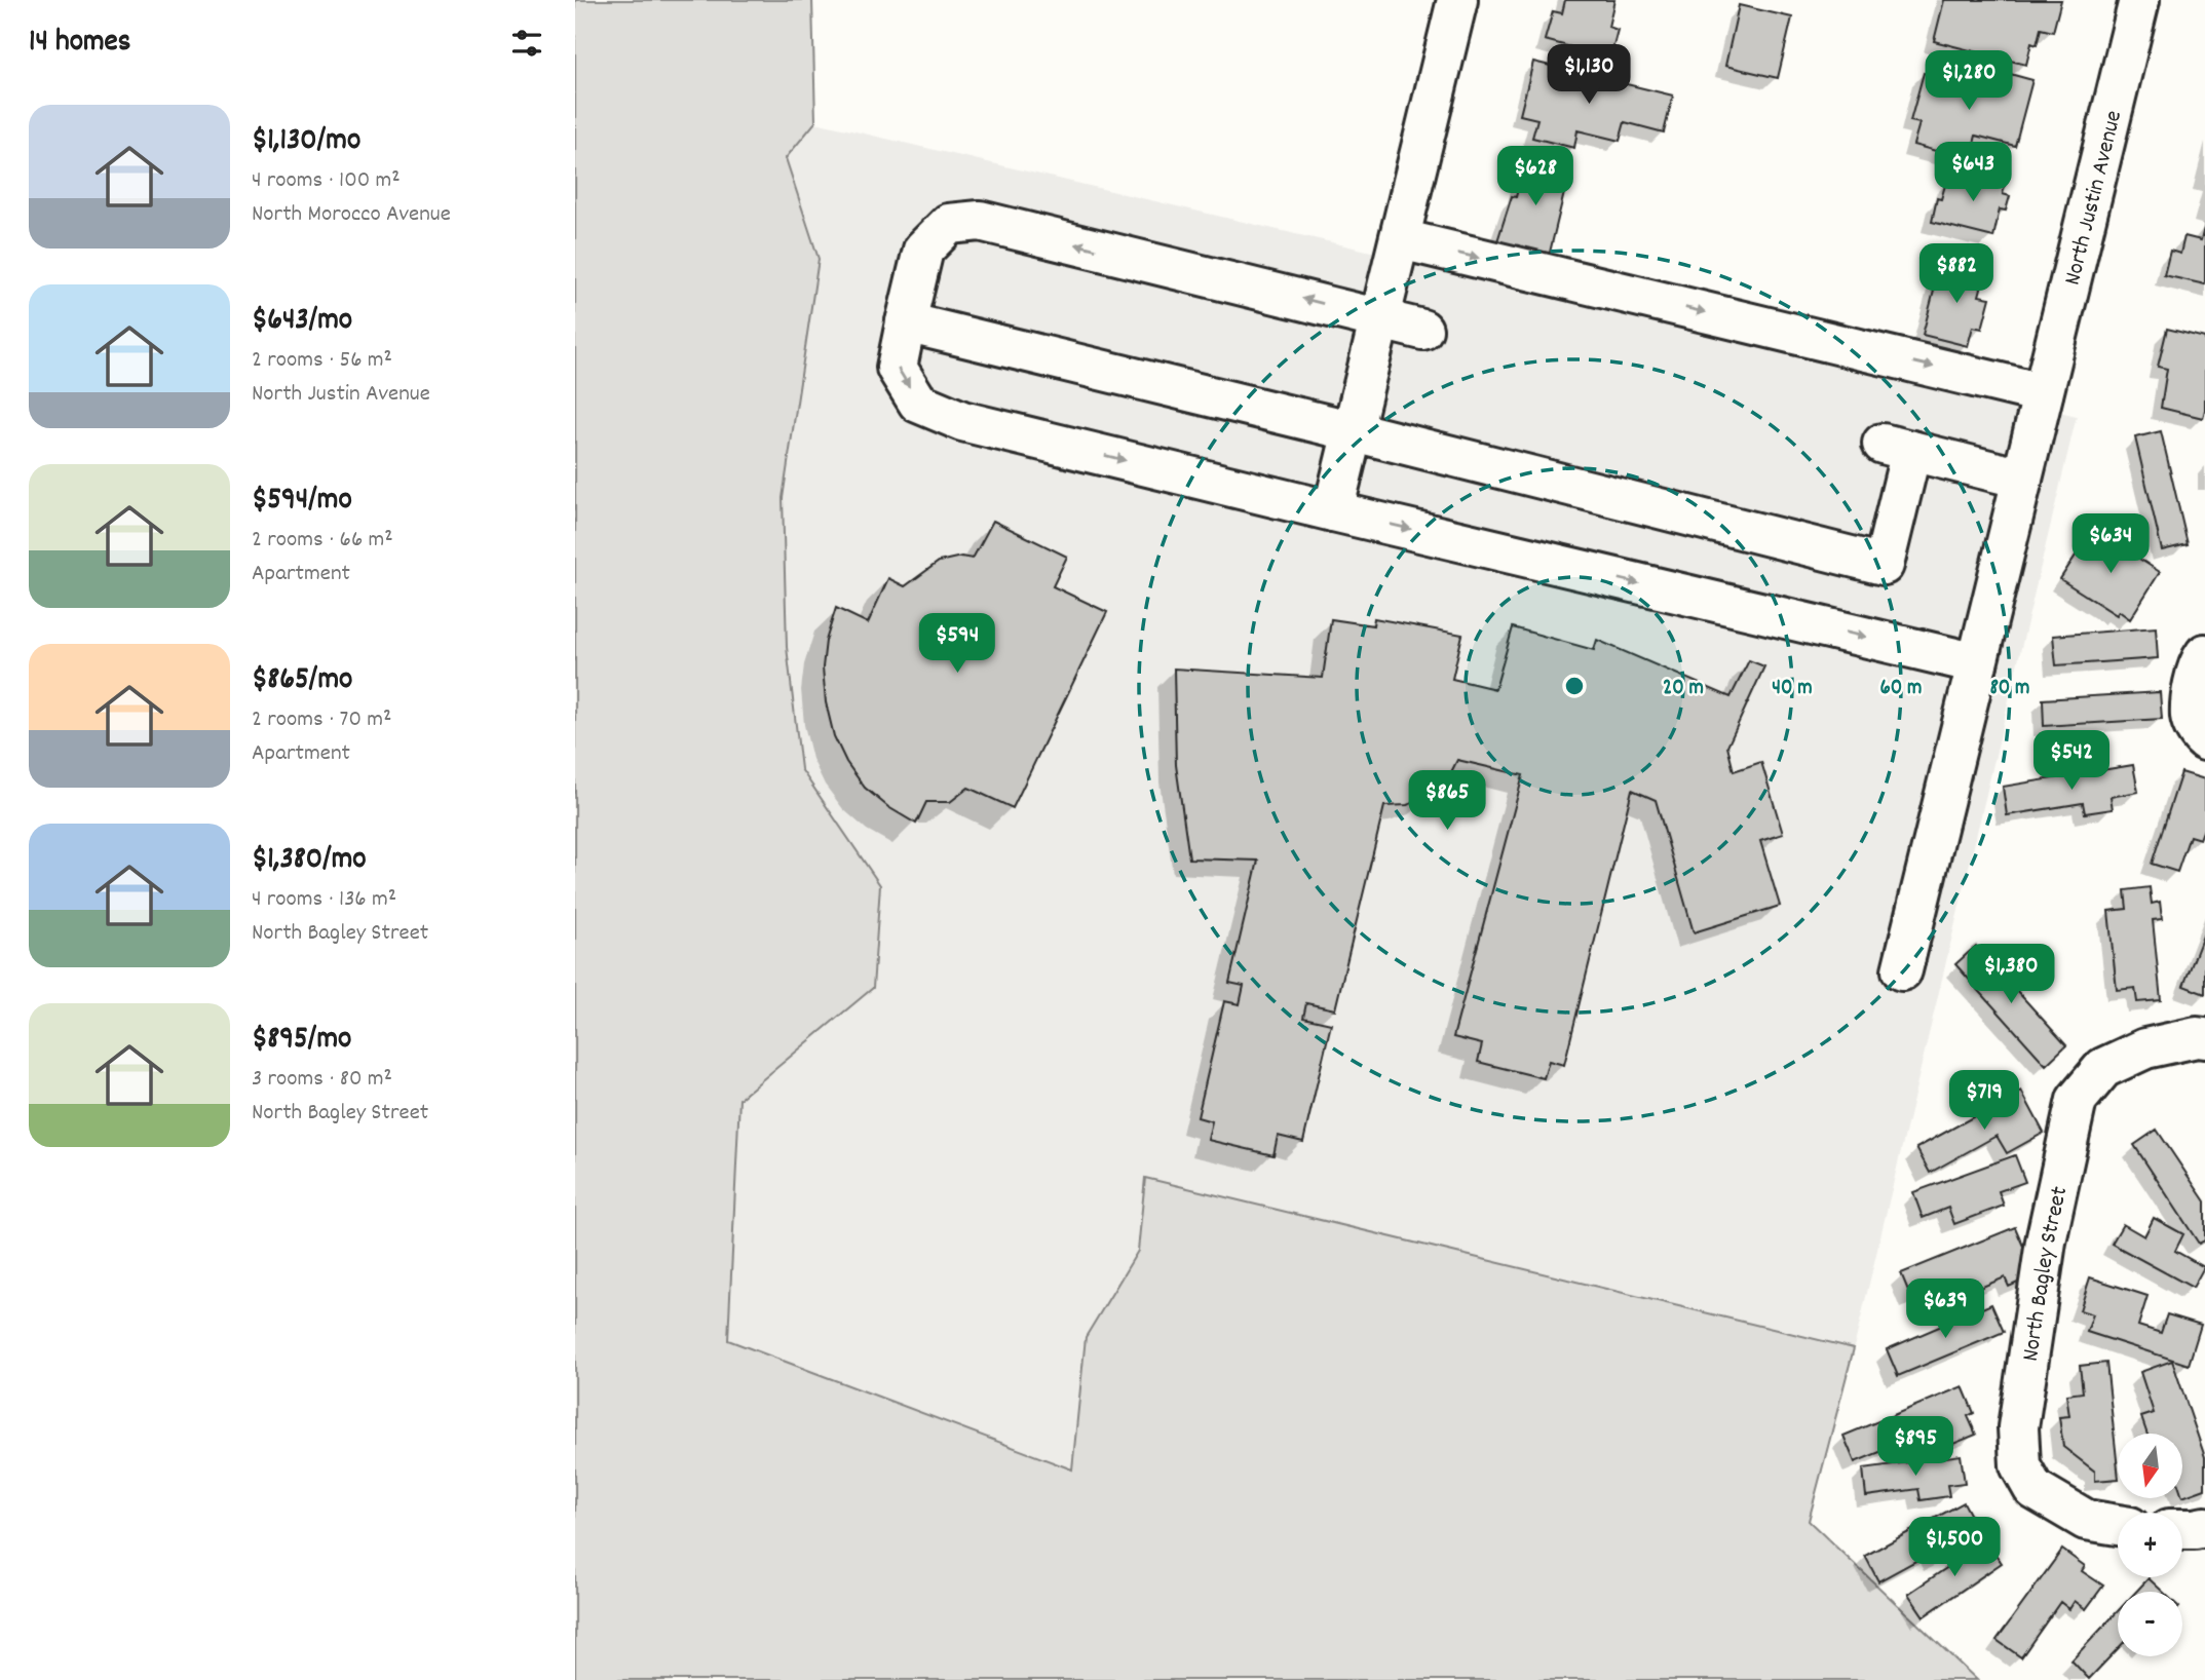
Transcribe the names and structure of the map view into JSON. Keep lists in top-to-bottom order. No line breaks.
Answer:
{"streets":{"street":["North Justin Avenue","North Bagley Street"]},"north":"bottom","page":{"heading":"14 homes","price":["$1,130","$1,280","$643","$628","$882","$634","$594","$542","$865","$1,380","$719","$639","$895","$1,500"],"list":[{"name":"$1,130/mo","note":"4 rooms · 100 m² · North Morocco Avenue"},{"name":"$643/mo","note":"2 rooms · 56 m² · North Justin Avenue"},{"name":"$594/mo","note":"2 rooms · 66 m² · Apartment"},{"name":"$865/mo","note":"2 rooms · 70 m² · Apartment"},{"name":"$1,380/mo","note":"4 rooms · 136 m² · North Bagley Street"},{"name":"$895/mo","note":"3 rooms · 80 m² · North Bagley Street"}],"map_buttons":["+","−"]},"rings":["20 m","40 m","60 m","80 m"]}
